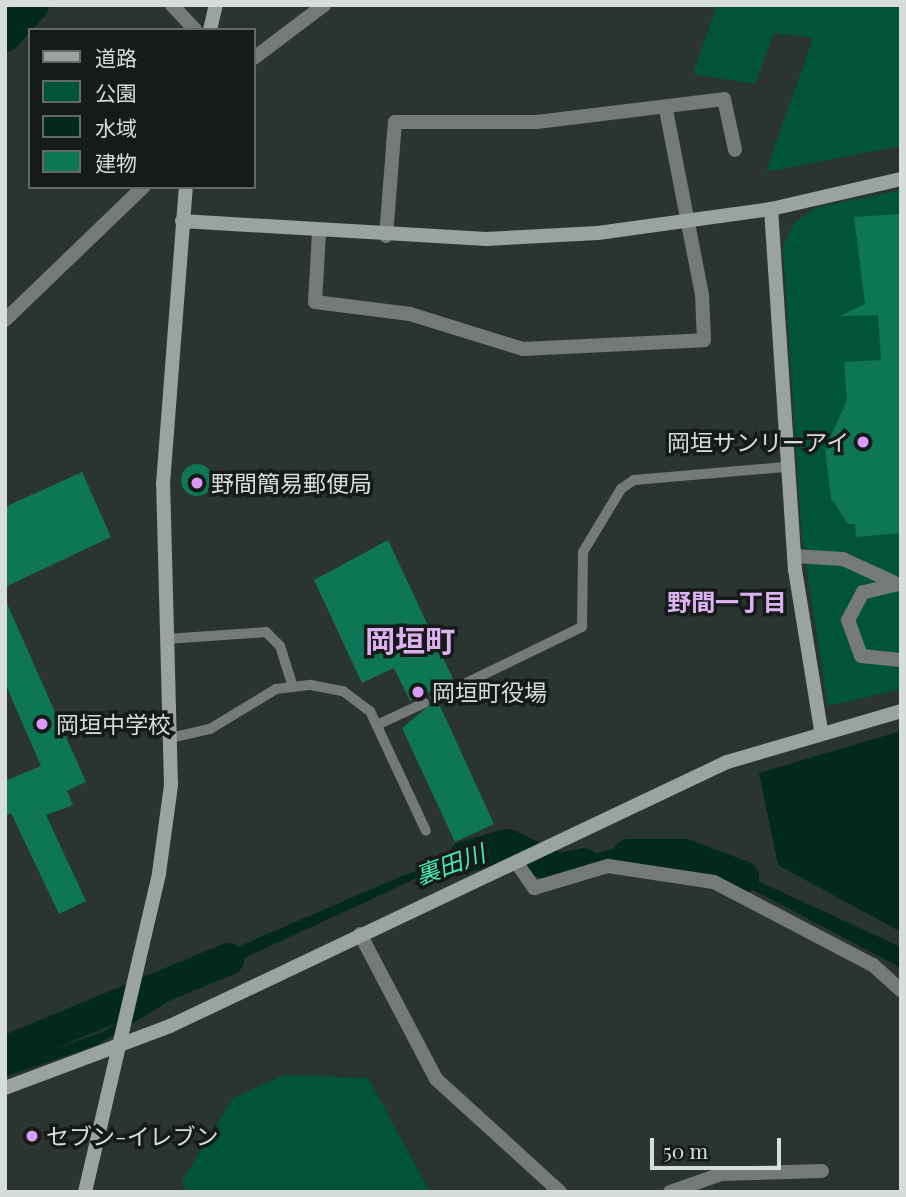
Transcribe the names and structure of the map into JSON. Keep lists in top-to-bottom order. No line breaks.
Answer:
{"districts":["野間一丁目","岡垣町"],"water":["裏田川"],"places":["岡垣サンリーアイ","野間簡易郵便局","岡垣町役場","岡垣中学校","セブン-イレブン"],"legend":["道路","公園","水域","建物"],"scale_bar":"50 m"}
